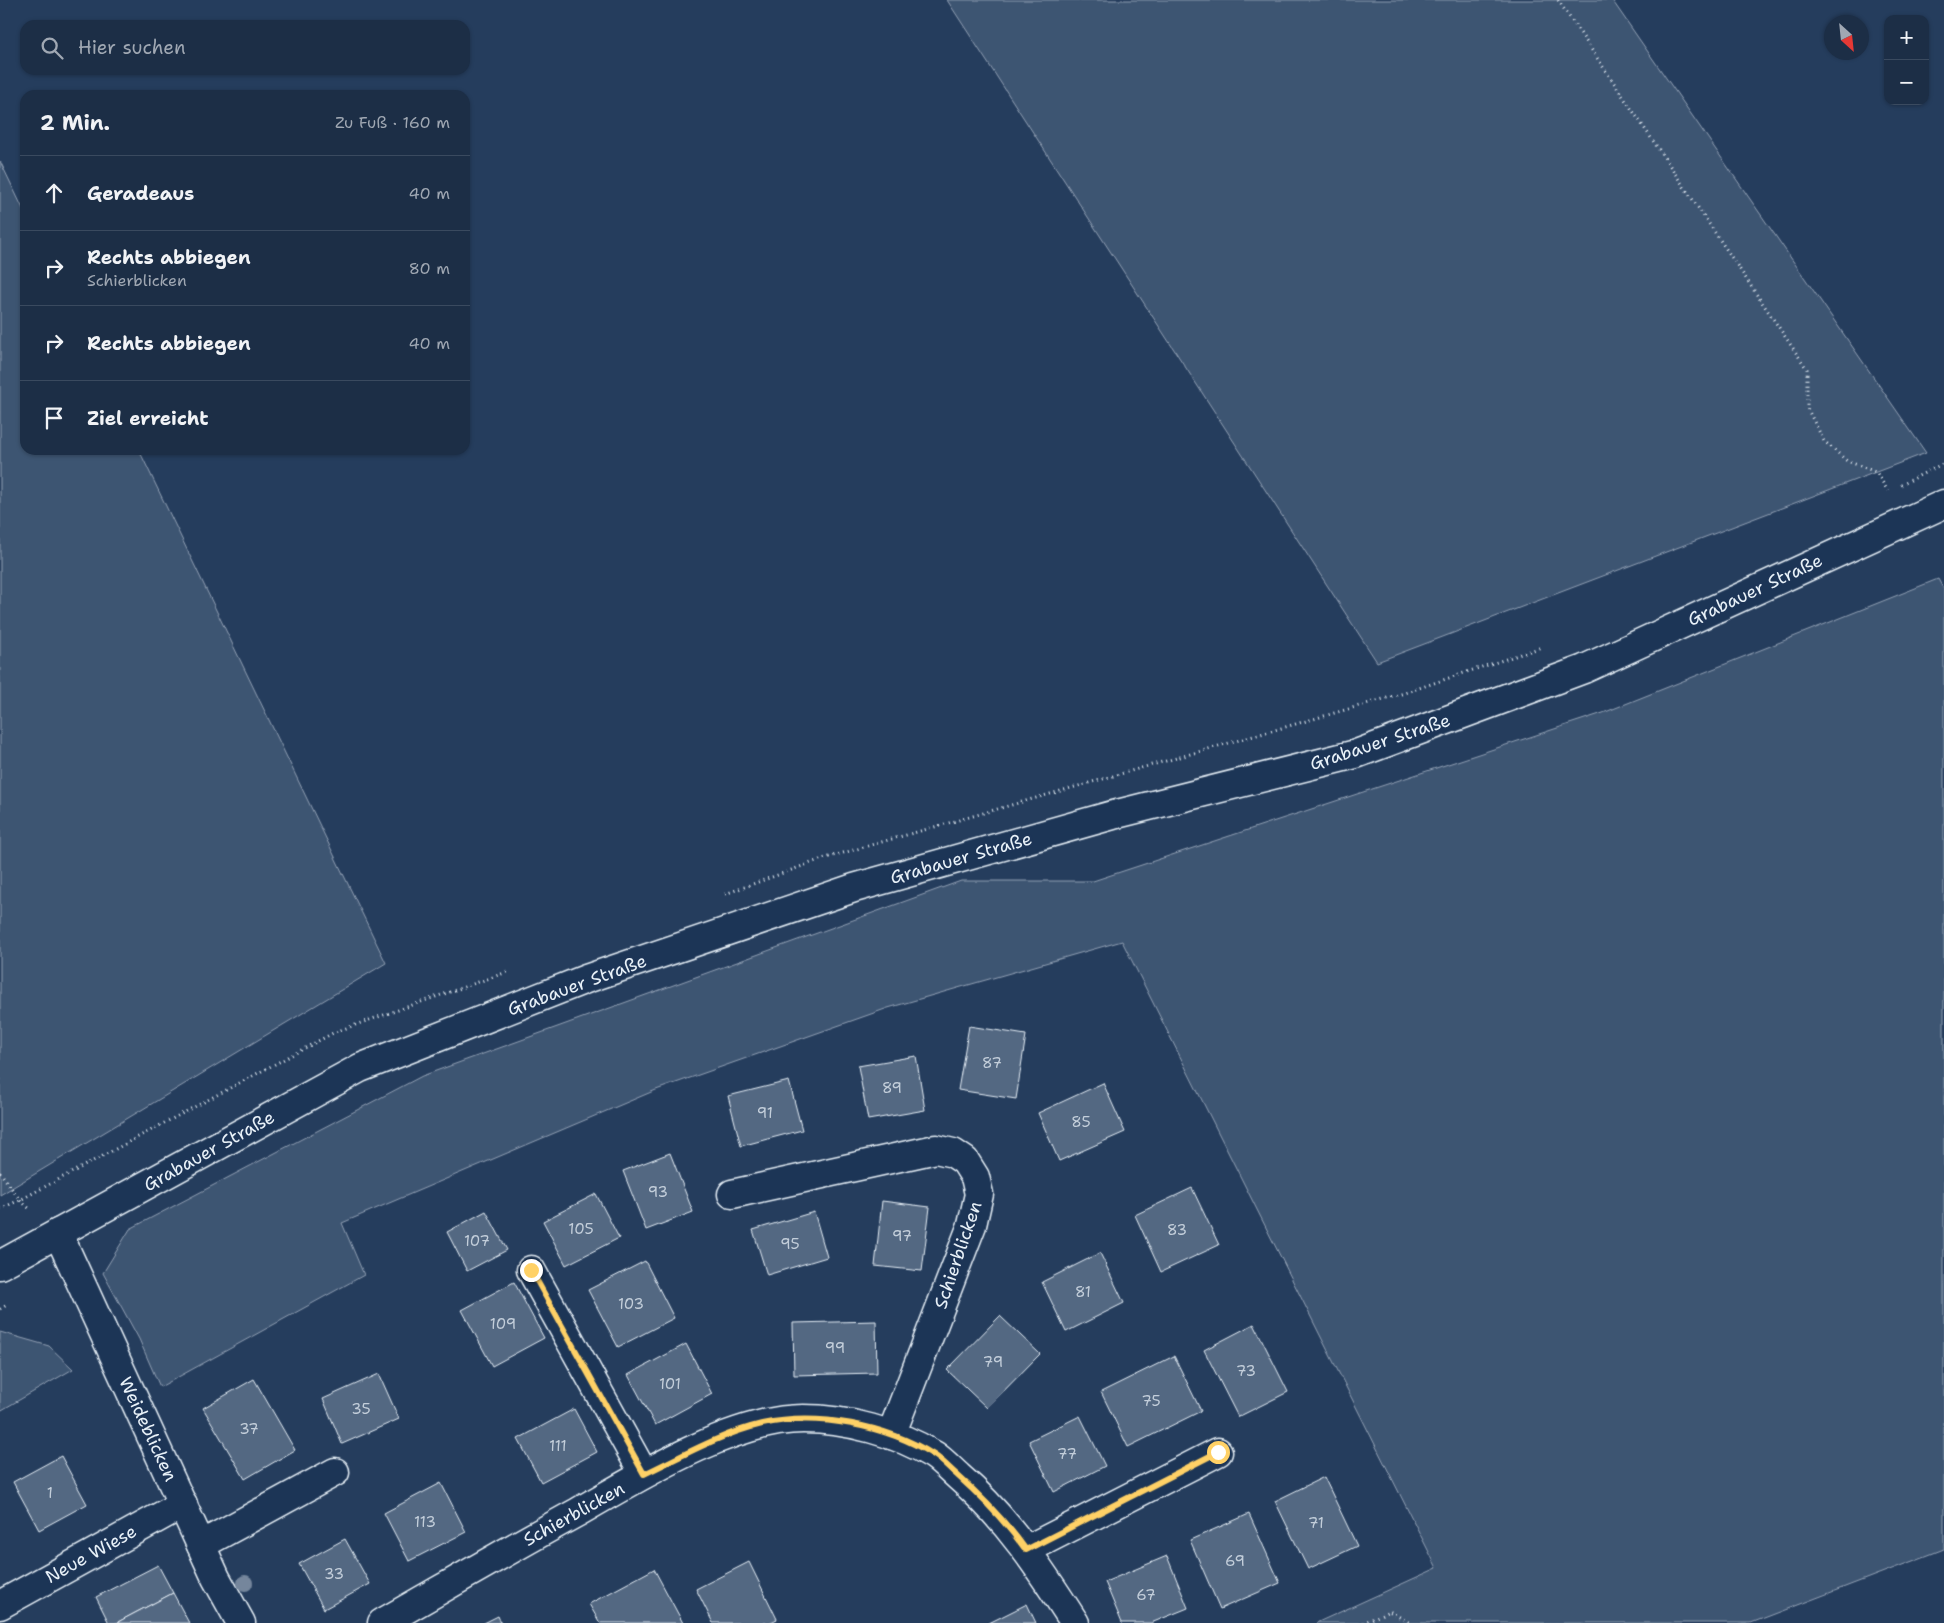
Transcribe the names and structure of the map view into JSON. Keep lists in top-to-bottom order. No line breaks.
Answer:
{"streets":{"main road":["Grabauer Straße","Schierblicken","Weideblicken","Neue Wiese"]},"crossings":[["Grabauer Straße","Weideblicken"],["Weideblicken","Neue Wiese"]],"house_numbers":["87","89","91","85","93","105","83","97","107","95","81","103","109","99","79","73","101","75","35","37","111","77","1","113","71","69","33","67"],"north":"bottom right","page":{"map_buttons":["+","−"],"search":"Hier suchen","heading":["2 Min.","Zu Fuß · 160 m"],"list":[["Geradeaus","40 m"],["Rechts abbiegen","Schierblicken","80 m"],["Rechts abbiegen","40 m"],"Ziel erreicht"]}}
